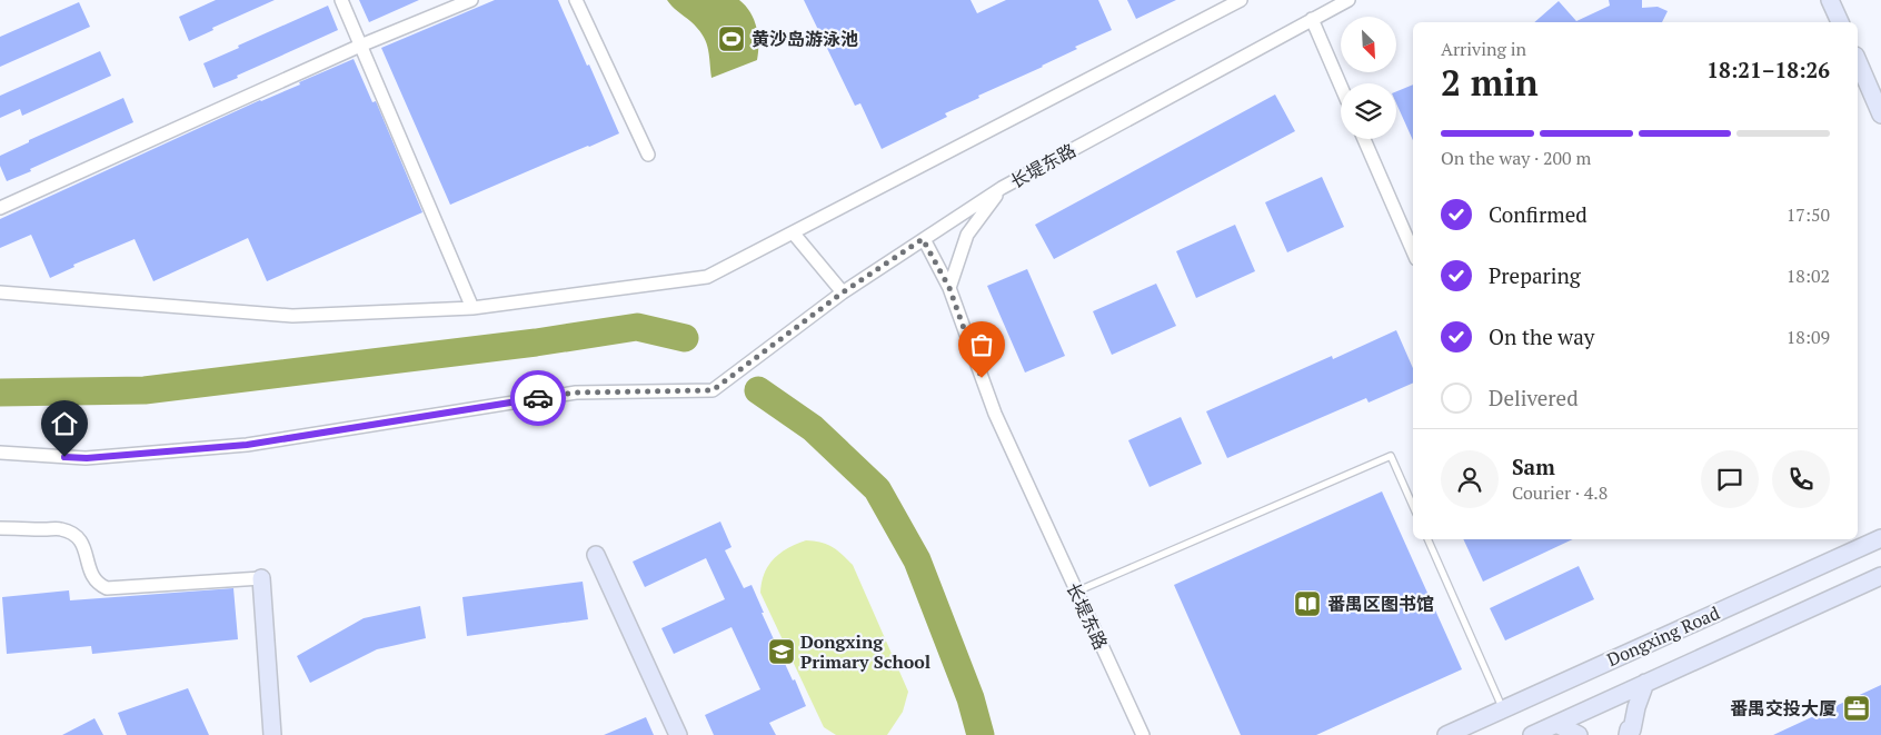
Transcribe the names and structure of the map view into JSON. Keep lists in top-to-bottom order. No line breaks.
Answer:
{"streets":{"main road":["Dongxing Road"],"street":["长堤东路"]},"places":{"sports":["黄沙岛游泳池"],"library":["番禺区图书馆"],"school or university":["Dongxing Primary School"],"office":["番禺交投大厦"]},"north":"bottom right","page":{"heading":["2 min","Arriving in","18:21–18:26"],"panel":["Sam","Courier · 4.8"],"bar":"On the way · 200 m","list":[["Confirmed","17:50"],["Preparing","18:02"],["On the way","18:09"],"Delivered"]}}
